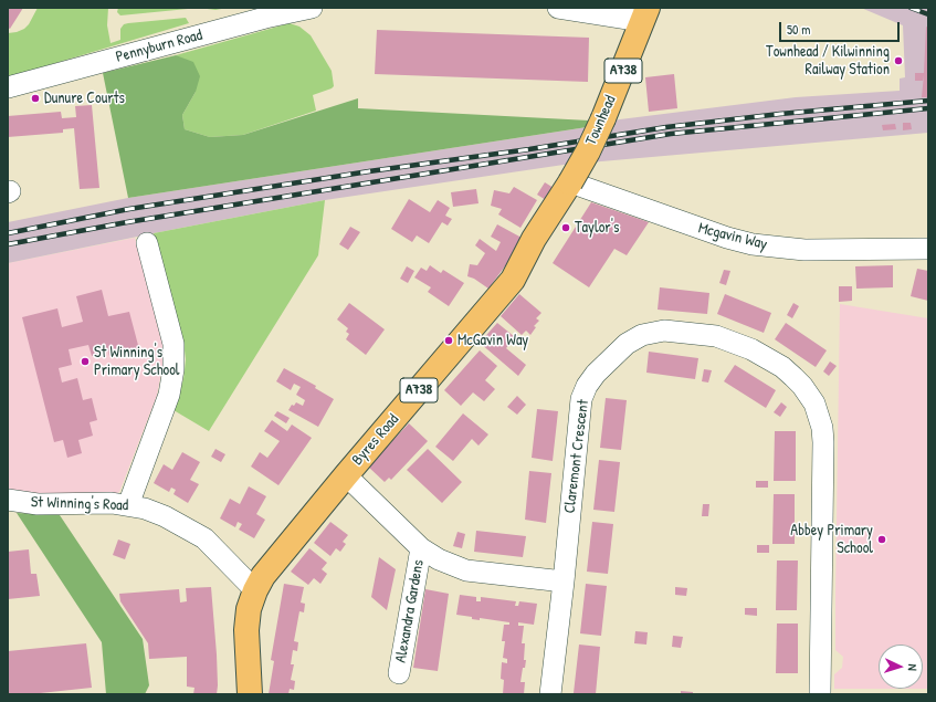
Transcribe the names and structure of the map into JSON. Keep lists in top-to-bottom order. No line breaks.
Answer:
{"streets":{"highway":["A738","Townhead","Byres Road"],"street":["Pennyburn Road","Mcgavin Way","Claremont Crescent","St Winning's Road","Alexandra Gardens"]},"crossings":[["Townhead","Mcgavin Way"],["Townhead","Byres Road"],["Mcgavin Way","Byres Road"],["Byres Road","St Winning's Road"]],"places":["Townhead / Kilwinning Railway Station","Dunure Courts","Taylor's","McGavin Way","St Winning's Primary School","Abbey Primary School"],"scale_bar":"50 m","north":"right"}
